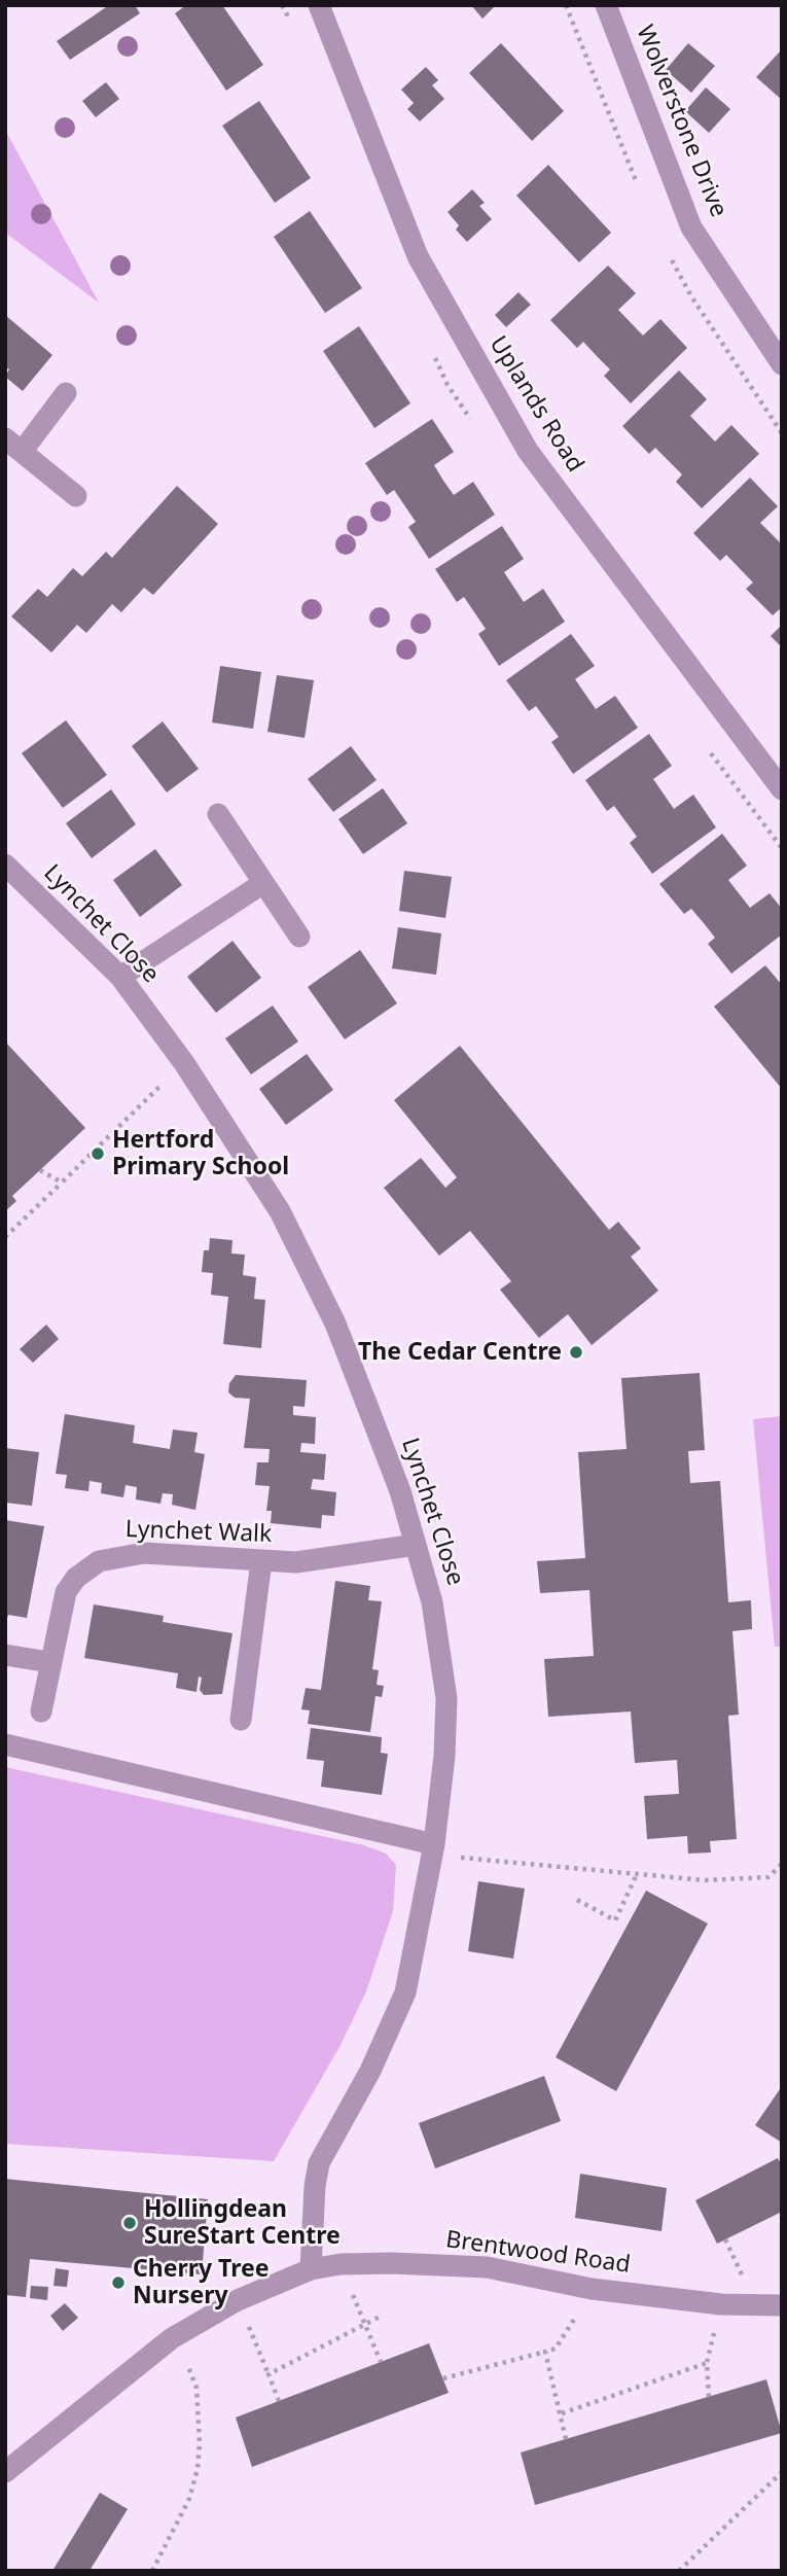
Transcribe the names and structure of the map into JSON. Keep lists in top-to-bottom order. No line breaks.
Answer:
{"streets":{"street":["Wolverstone Drive","Uplands Road","Lynchet Close","Lynchet Walk","Brentwood Road"]},"crossings":[["Lynchet Close","Lynchet Walk"],["Lynchet Close","Brentwood Road"]],"places":["Hertford Primary School","The Cedar Centre","Hollingdean SureStart Centre","Cherry Tree Nursery"]}
